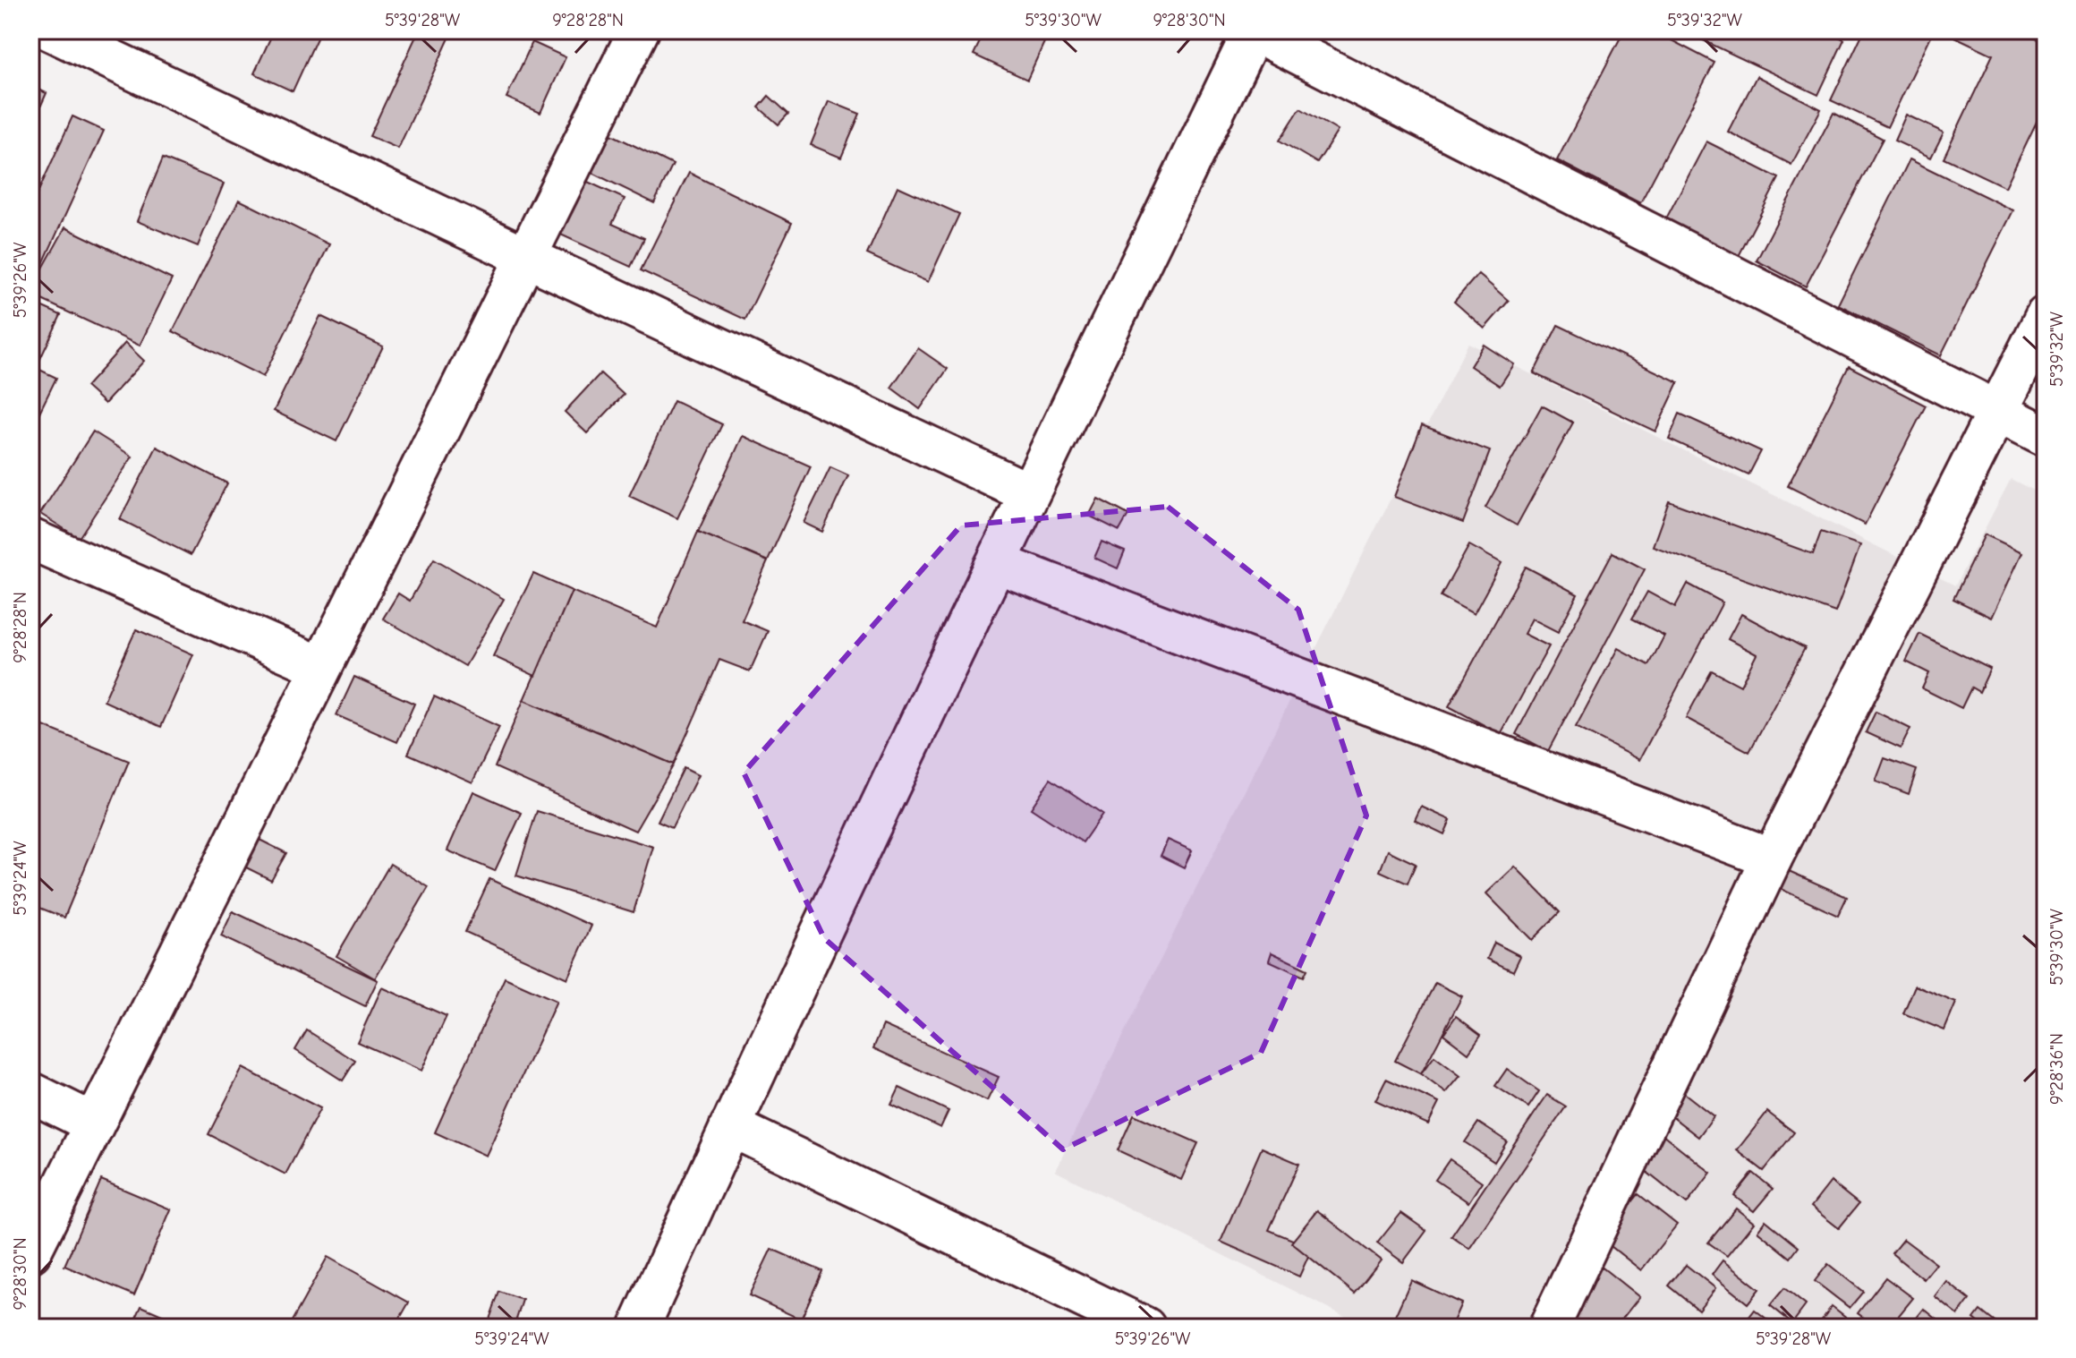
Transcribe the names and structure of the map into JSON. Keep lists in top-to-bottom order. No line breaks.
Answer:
{"coordinates":["5°39'28\"W","9°28'28\"N","5°39'30\"W","9°28'30\"N","5°39'32\"W","5°39'26\"W","5°39'24\"W","9°28'36\"N"]}
